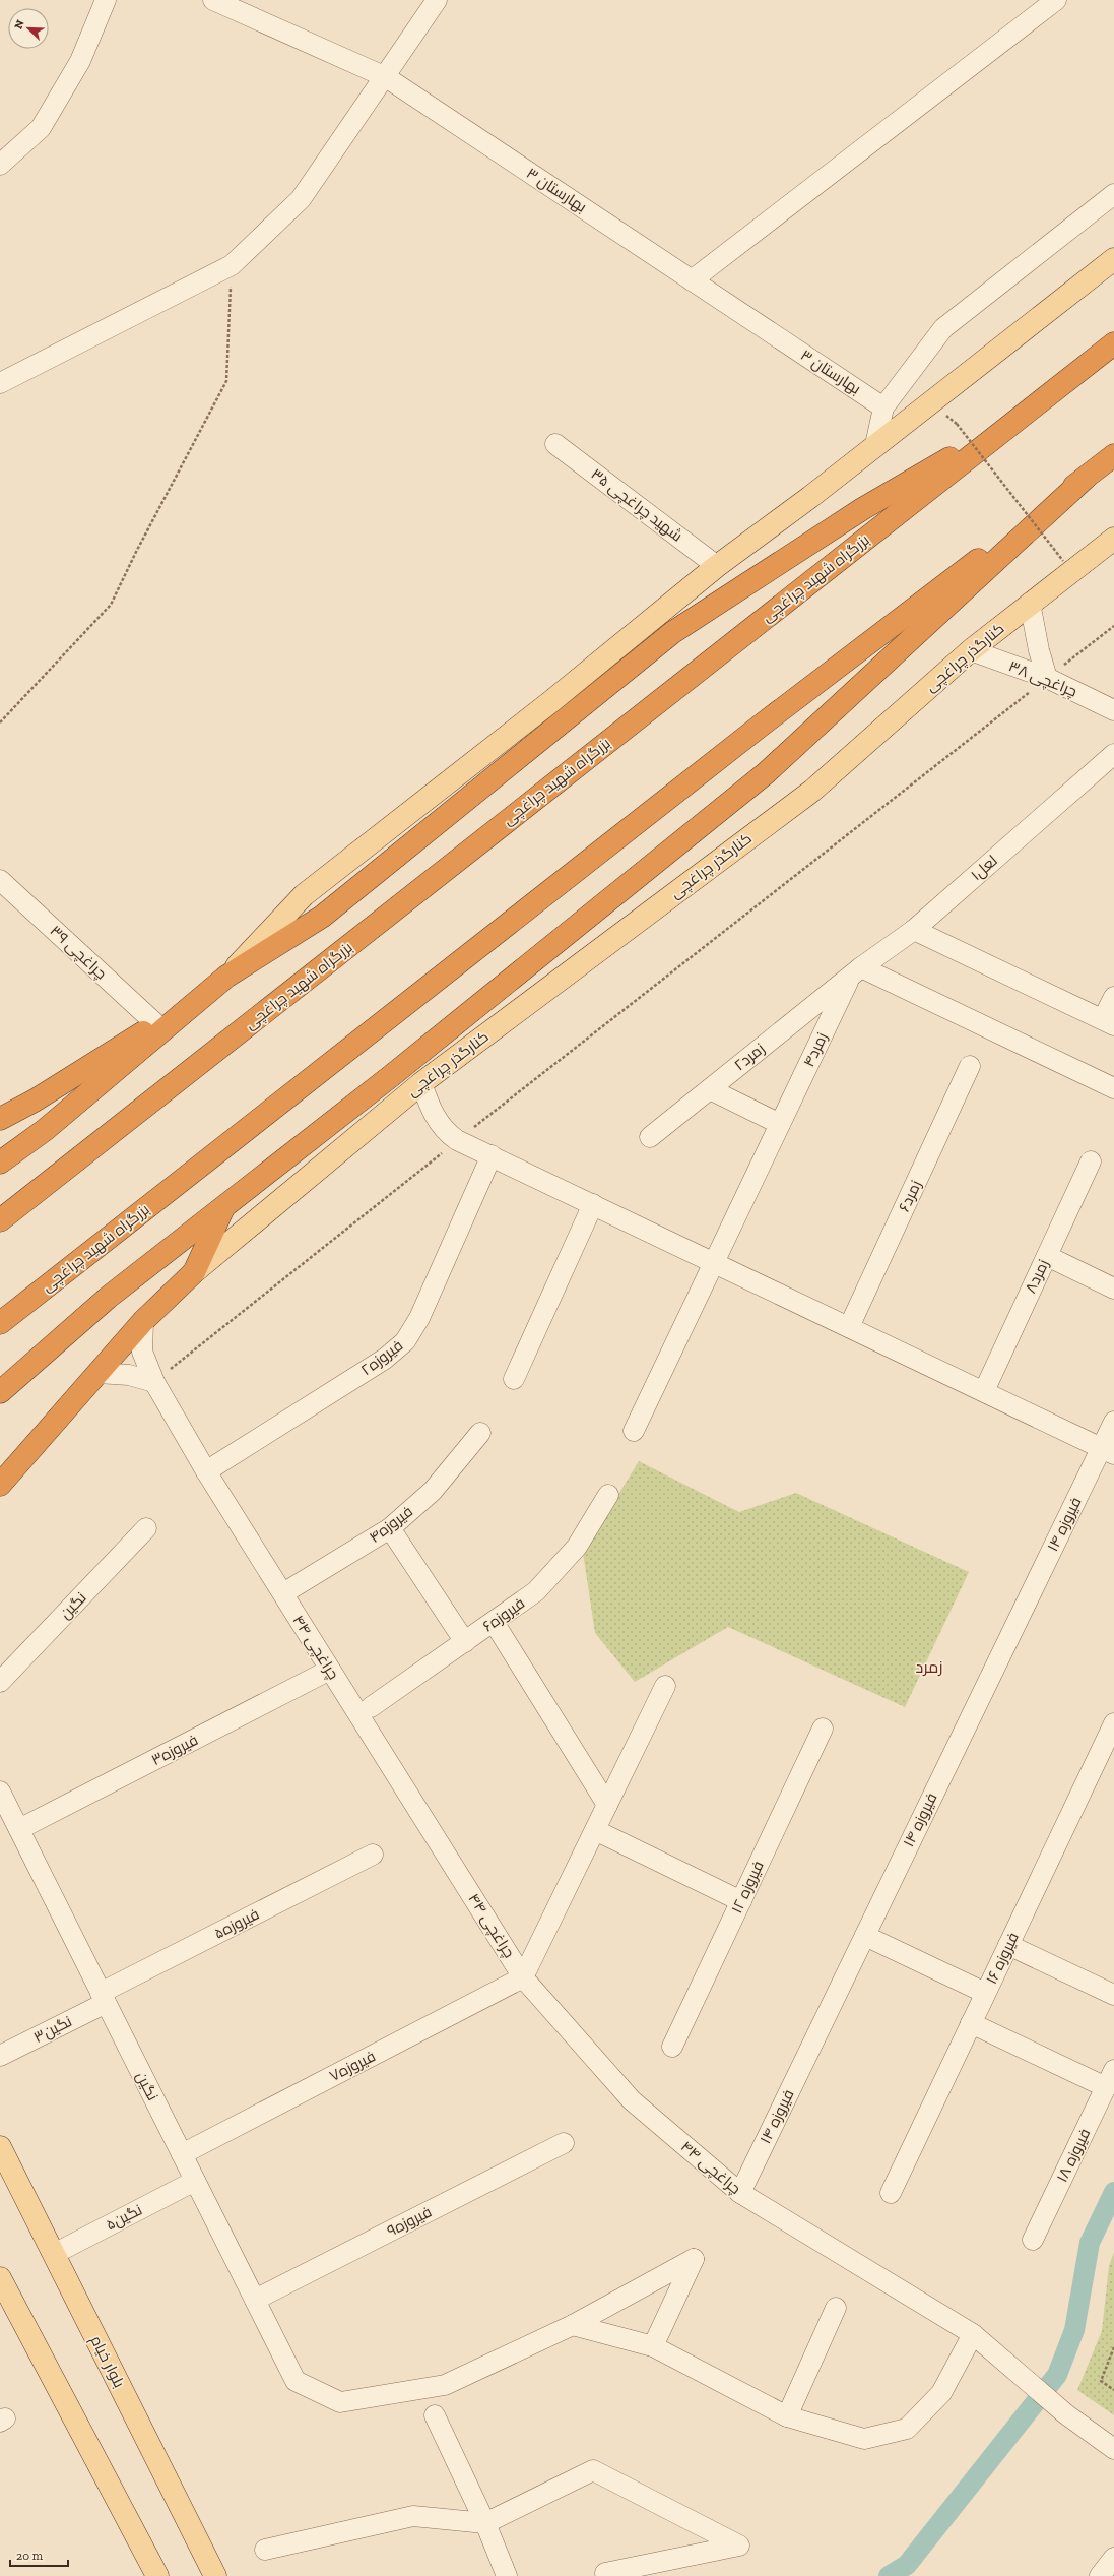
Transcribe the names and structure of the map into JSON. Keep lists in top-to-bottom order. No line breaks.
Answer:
{"streets":{"highway":["بزرگراه شهید چراغچی"],"main road":["کنارگذر چراغچی","بلوار خیام"],"street":["بهارستان ۳","شهید چراغچی ٣۵","چراغچی ۳۸","لعل۱","چراغچی ۳۹","زمرد۴","زمرد۲","زمرد۶","زمرد۸","فیروزه۲","فیروزه۴","فیروزه ۱۴","نگین","فیروزه۶","چراغچی ۴۴","فیروزه۳","فیروزه ۱۲","فیروزه۵","فیروزه ۱۶","نگین۳","فیروزه۷","فیروزه ۱۸","نگین۵","فیروزه۹"]},"crossings":[["کنارگذر چراغچی","چراغچی ۳۸"],["لعل۱","زمرد۴"],["لعل۱","زمرد۲"],["زمرد۴","زمرد۲"],["فیروزه۲","چراغچی ۴۴"],["فیروزه۴","چراغچی ۴۴"],["فیروزه ۱۴","چراغچی ۴۴"],["نگین","فیروزه۳"],["نگین","فیروزه۵"],["نگین","نگین۳"],["نگین","فیروزه۷"],["نگین","نگین۵"],["نگین","فیروزه۹"],["چراغچی ۴۴","فیروزه۳"],["چراغچی ۴۴","فیروزه۷"],["فیروزه۵","نگین۳"],["نگین۵","بلوار خیام"]],"districts":["زمرد"],"scale_bar":"20 m","north":"top left"}
